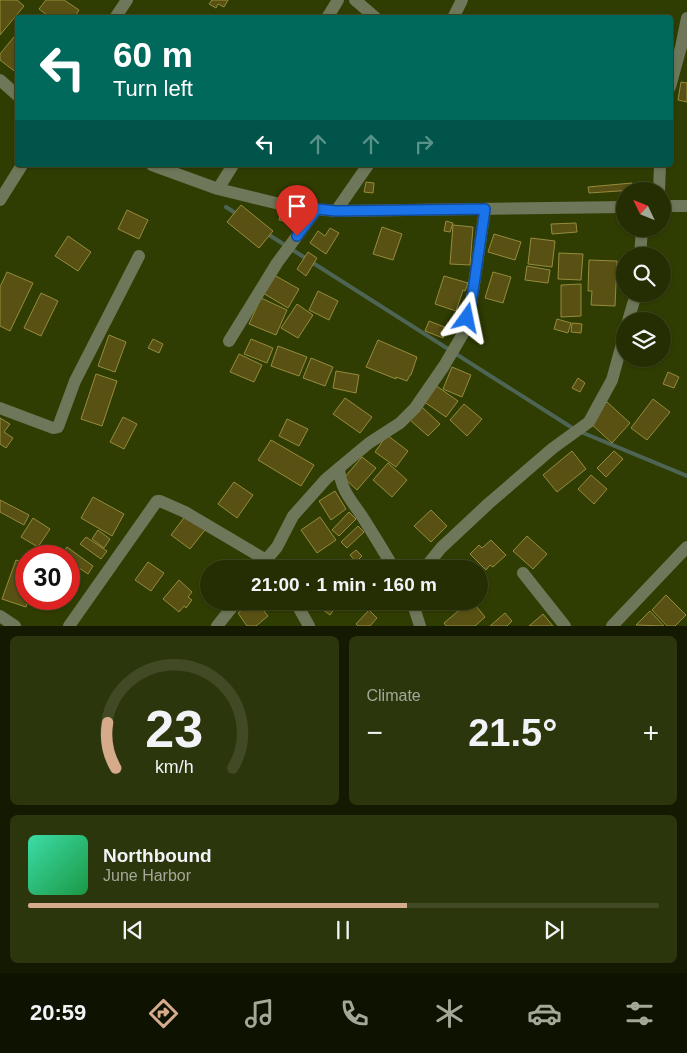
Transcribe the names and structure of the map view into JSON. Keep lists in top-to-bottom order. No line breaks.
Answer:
{"north":"top left","page":{"turn":["60 m","Turn left"],"limit":"30","trip":"21:00 · 1 min · 160 m","tile":"Climate","heat":["−","21.5°","+"],"song":["Northbound","June Harbor"],"tabs":"20:59","gauge":["23","km/h"]}}
